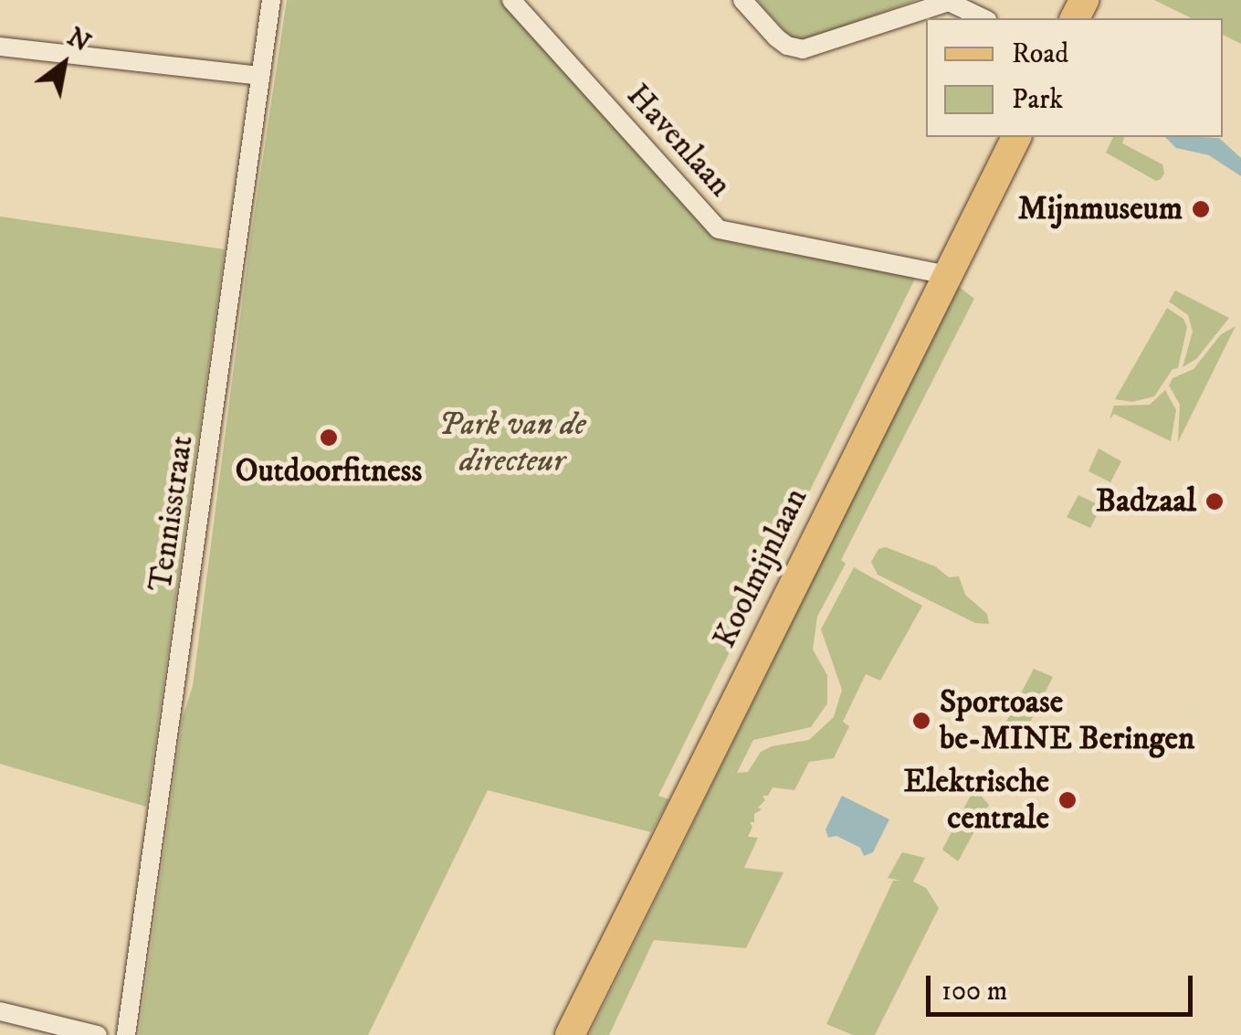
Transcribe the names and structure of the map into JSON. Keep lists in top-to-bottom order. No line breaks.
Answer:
{"streets":{"main road":["Koolmijnlaan"],"street":["Havenlaan","Tennisstraat"]},"crossings":[["Havenlaan","Koolmijnlaan"]],"parks":["Park van de directeur"],"places":["Mijnmuseum","Outdoorfitness","Badzaal","Sportoase be-MINE Beringen","Elektrische centrale"],"legend":["Road","Park"],"scale_bar":"100 m","north":"top right"}
